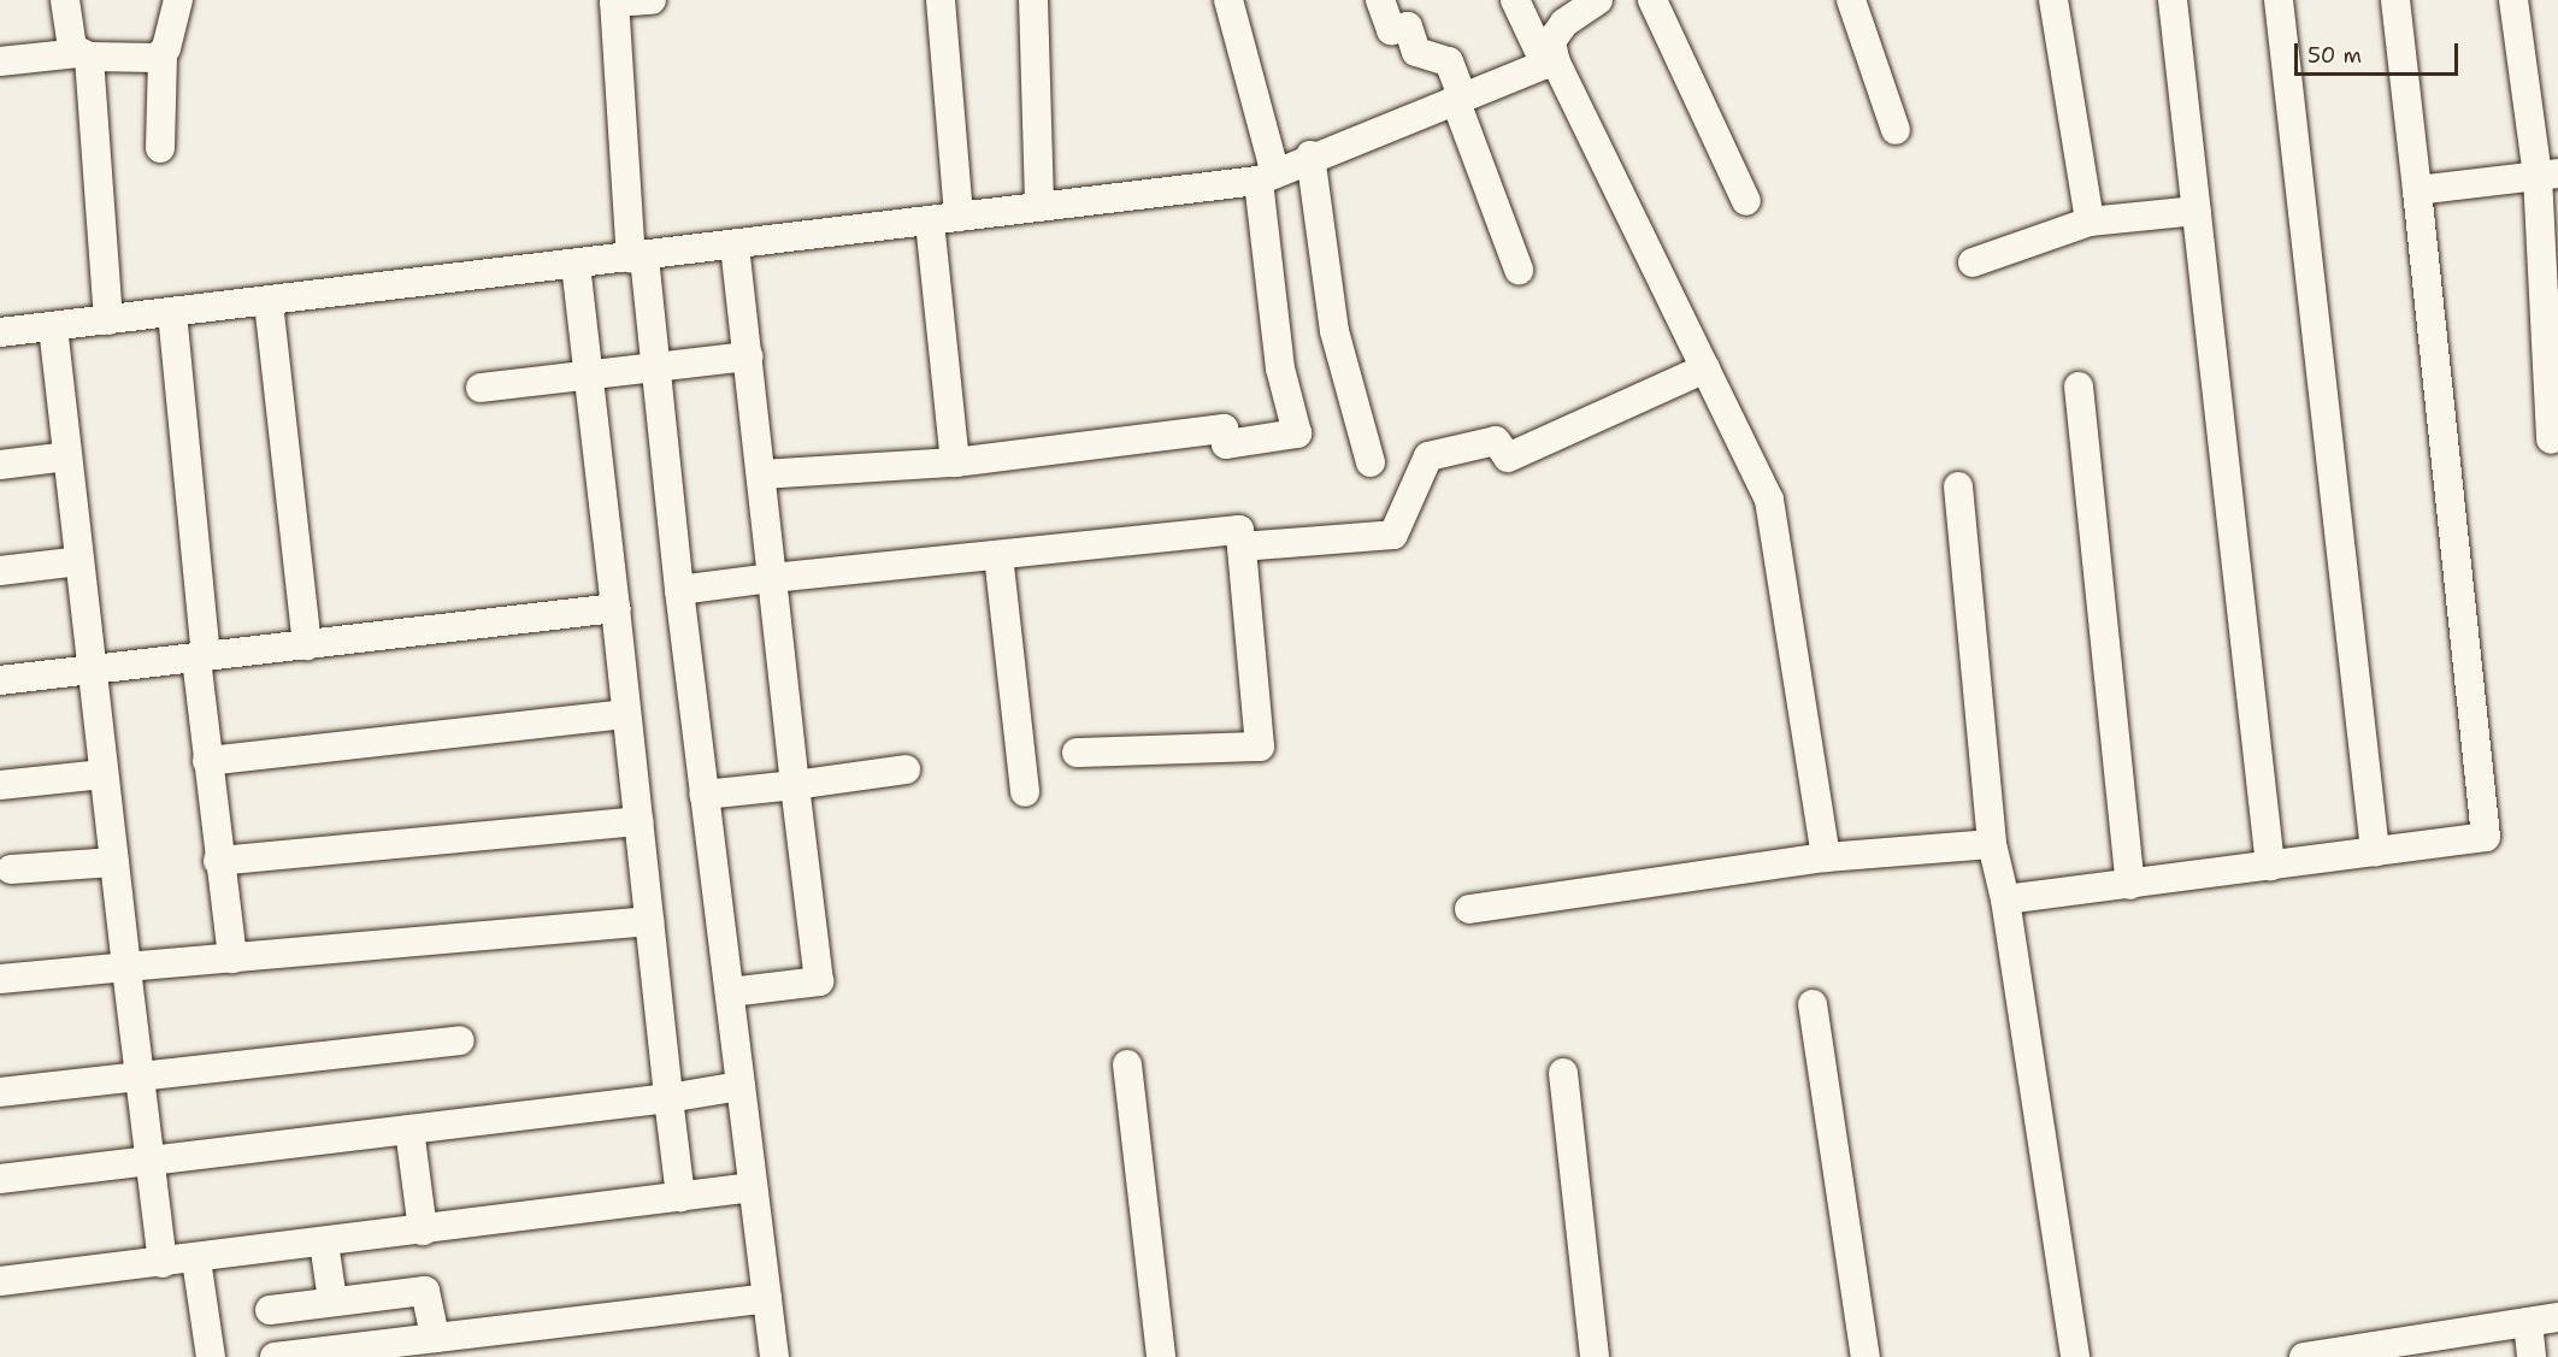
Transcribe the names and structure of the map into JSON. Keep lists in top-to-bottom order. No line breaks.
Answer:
{"scale_bar":"50 m"}
